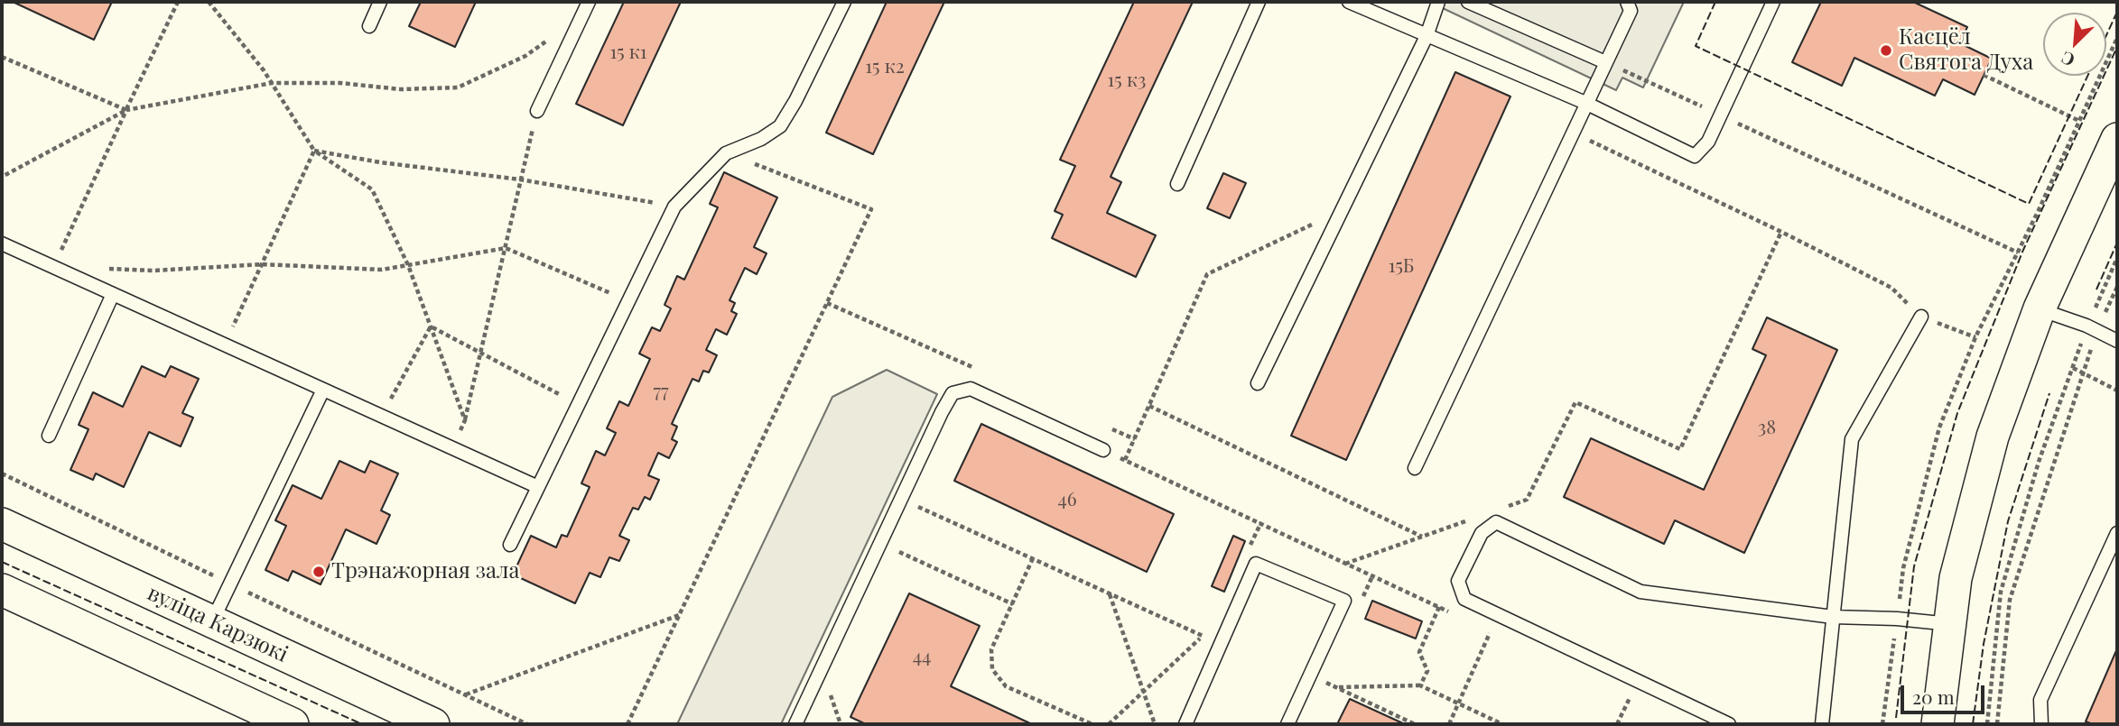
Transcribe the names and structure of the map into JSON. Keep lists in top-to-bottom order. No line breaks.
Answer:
{"streets":{"street":["вуліца Карзюкі"]},"places":["Касцёл Святога Духа","Трэнажорная зала"],"house_numbers":["15 к1","15 к2","15 к3","15Б","77","38","46","44"],"scale_bar":"20 m","north":"bottom left"}
